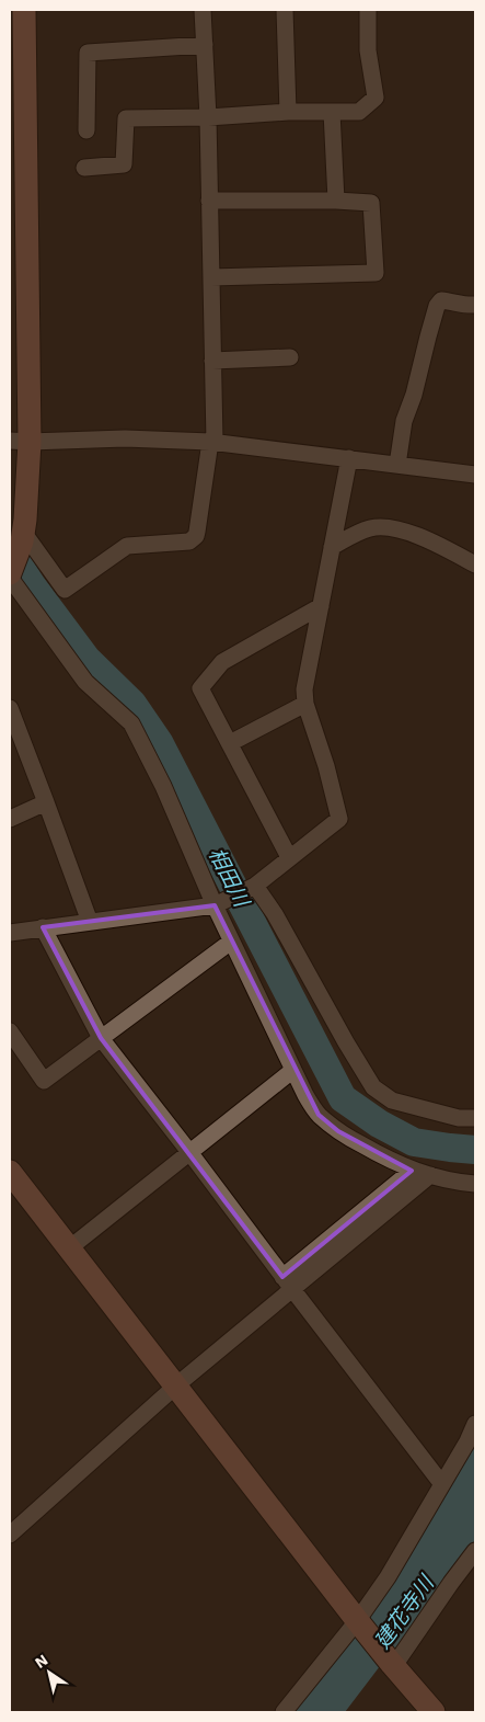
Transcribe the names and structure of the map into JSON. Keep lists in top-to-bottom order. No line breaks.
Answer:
{"water":["相田川","建花寺川"],"north":"top left"}
